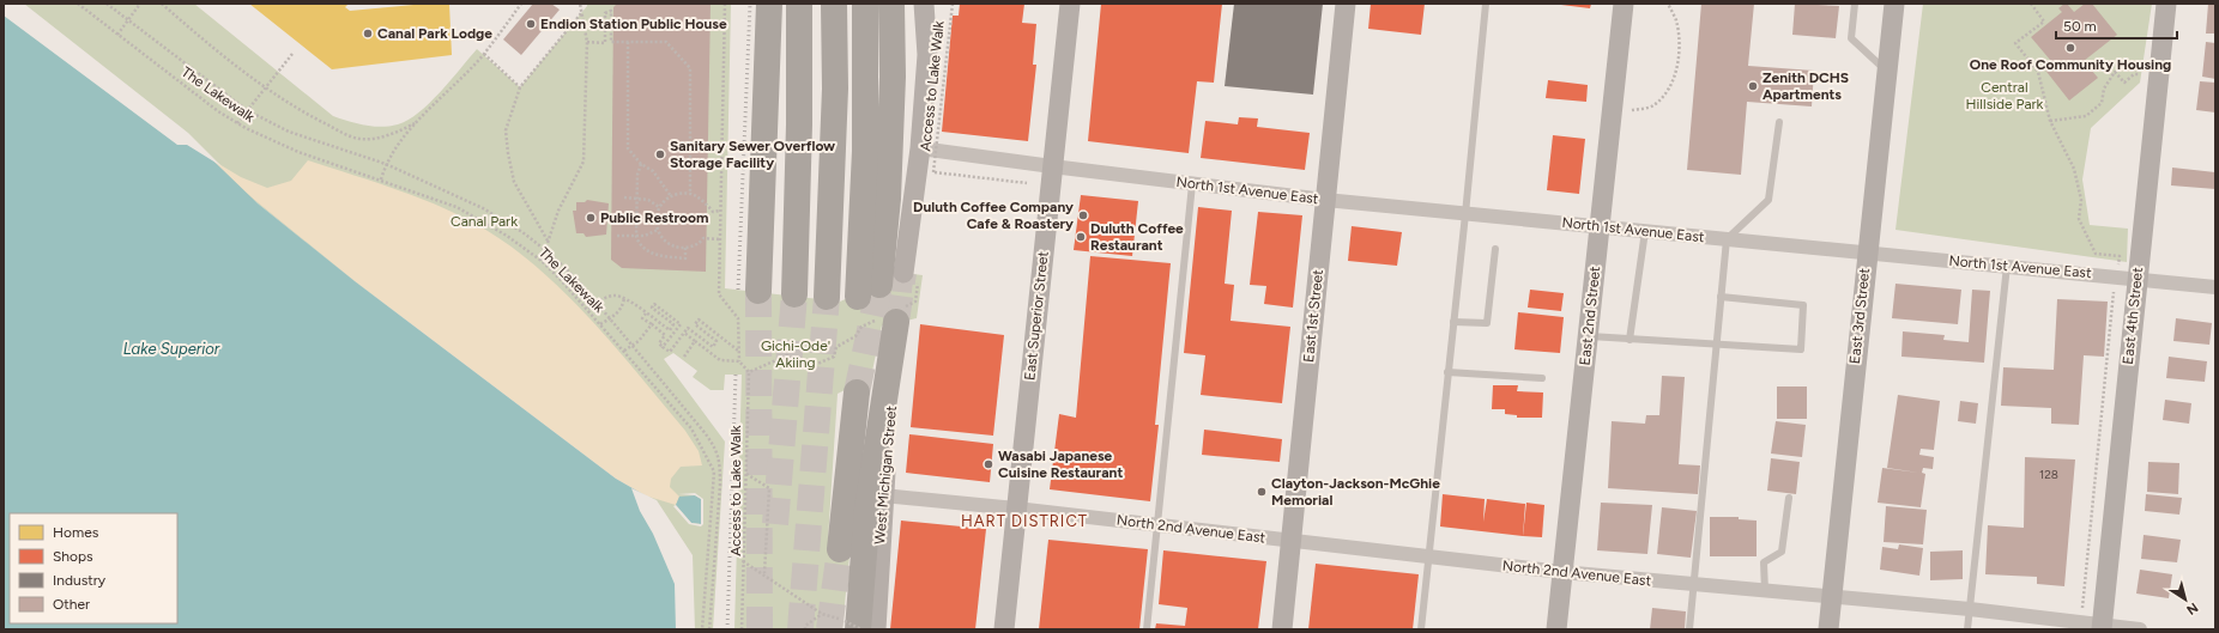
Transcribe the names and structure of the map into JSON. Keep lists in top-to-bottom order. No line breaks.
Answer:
{"streets":{"street":["North 1st Avenue East","East Superior Street","East 1st Street","East 2nd Street","East 3rd Street","East 4th Street","West Michigan Street","North 2nd Avenue East"],"path":["Access to Lake Walk","The Lakewalk"]},"crossings":[["North 1st Avenue East","East Superior Street"],["North 1st Avenue East","East 1st Street"],["North 1st Avenue East","East 2nd Street"],["North 1st Avenue East","East 3rd Street"],["North 1st Avenue East","East 4th Street"],["East Superior Street","North 2nd Avenue East"],["East 1st Street","North 2nd Avenue East"],["East 2nd Street","North 2nd Avenue East"],["East 3rd Street","North 2nd Avenue East"],["East 4th Street","North 2nd Avenue East"],["West Michigan Street","North 2nd Avenue East"]],"districts":["HART DISTRICT"],"water":["Lake Superior"],"parks":["Central Hillside Park","Canal Park","Gichi-Ode' Akiing"],"places":["Endion Station Public House","Canal Park Lodge","One Roof Community Housing","Zenith DCHS Apartments","Sanitary Sewer Overflow Storage Facility","Duluth Coffee Company Cafe & Roastery","Public Restroom","Duluth Coffee Restaurant","Wasabi Japanese Cuisine Restaurant","Clayton-Jackson-McGhie Memorial"],"house_numbers":["128"],"legend":["Homes","Shops","Industry","Other"],"scale_bar":"50 m","north":"bottom right"}
